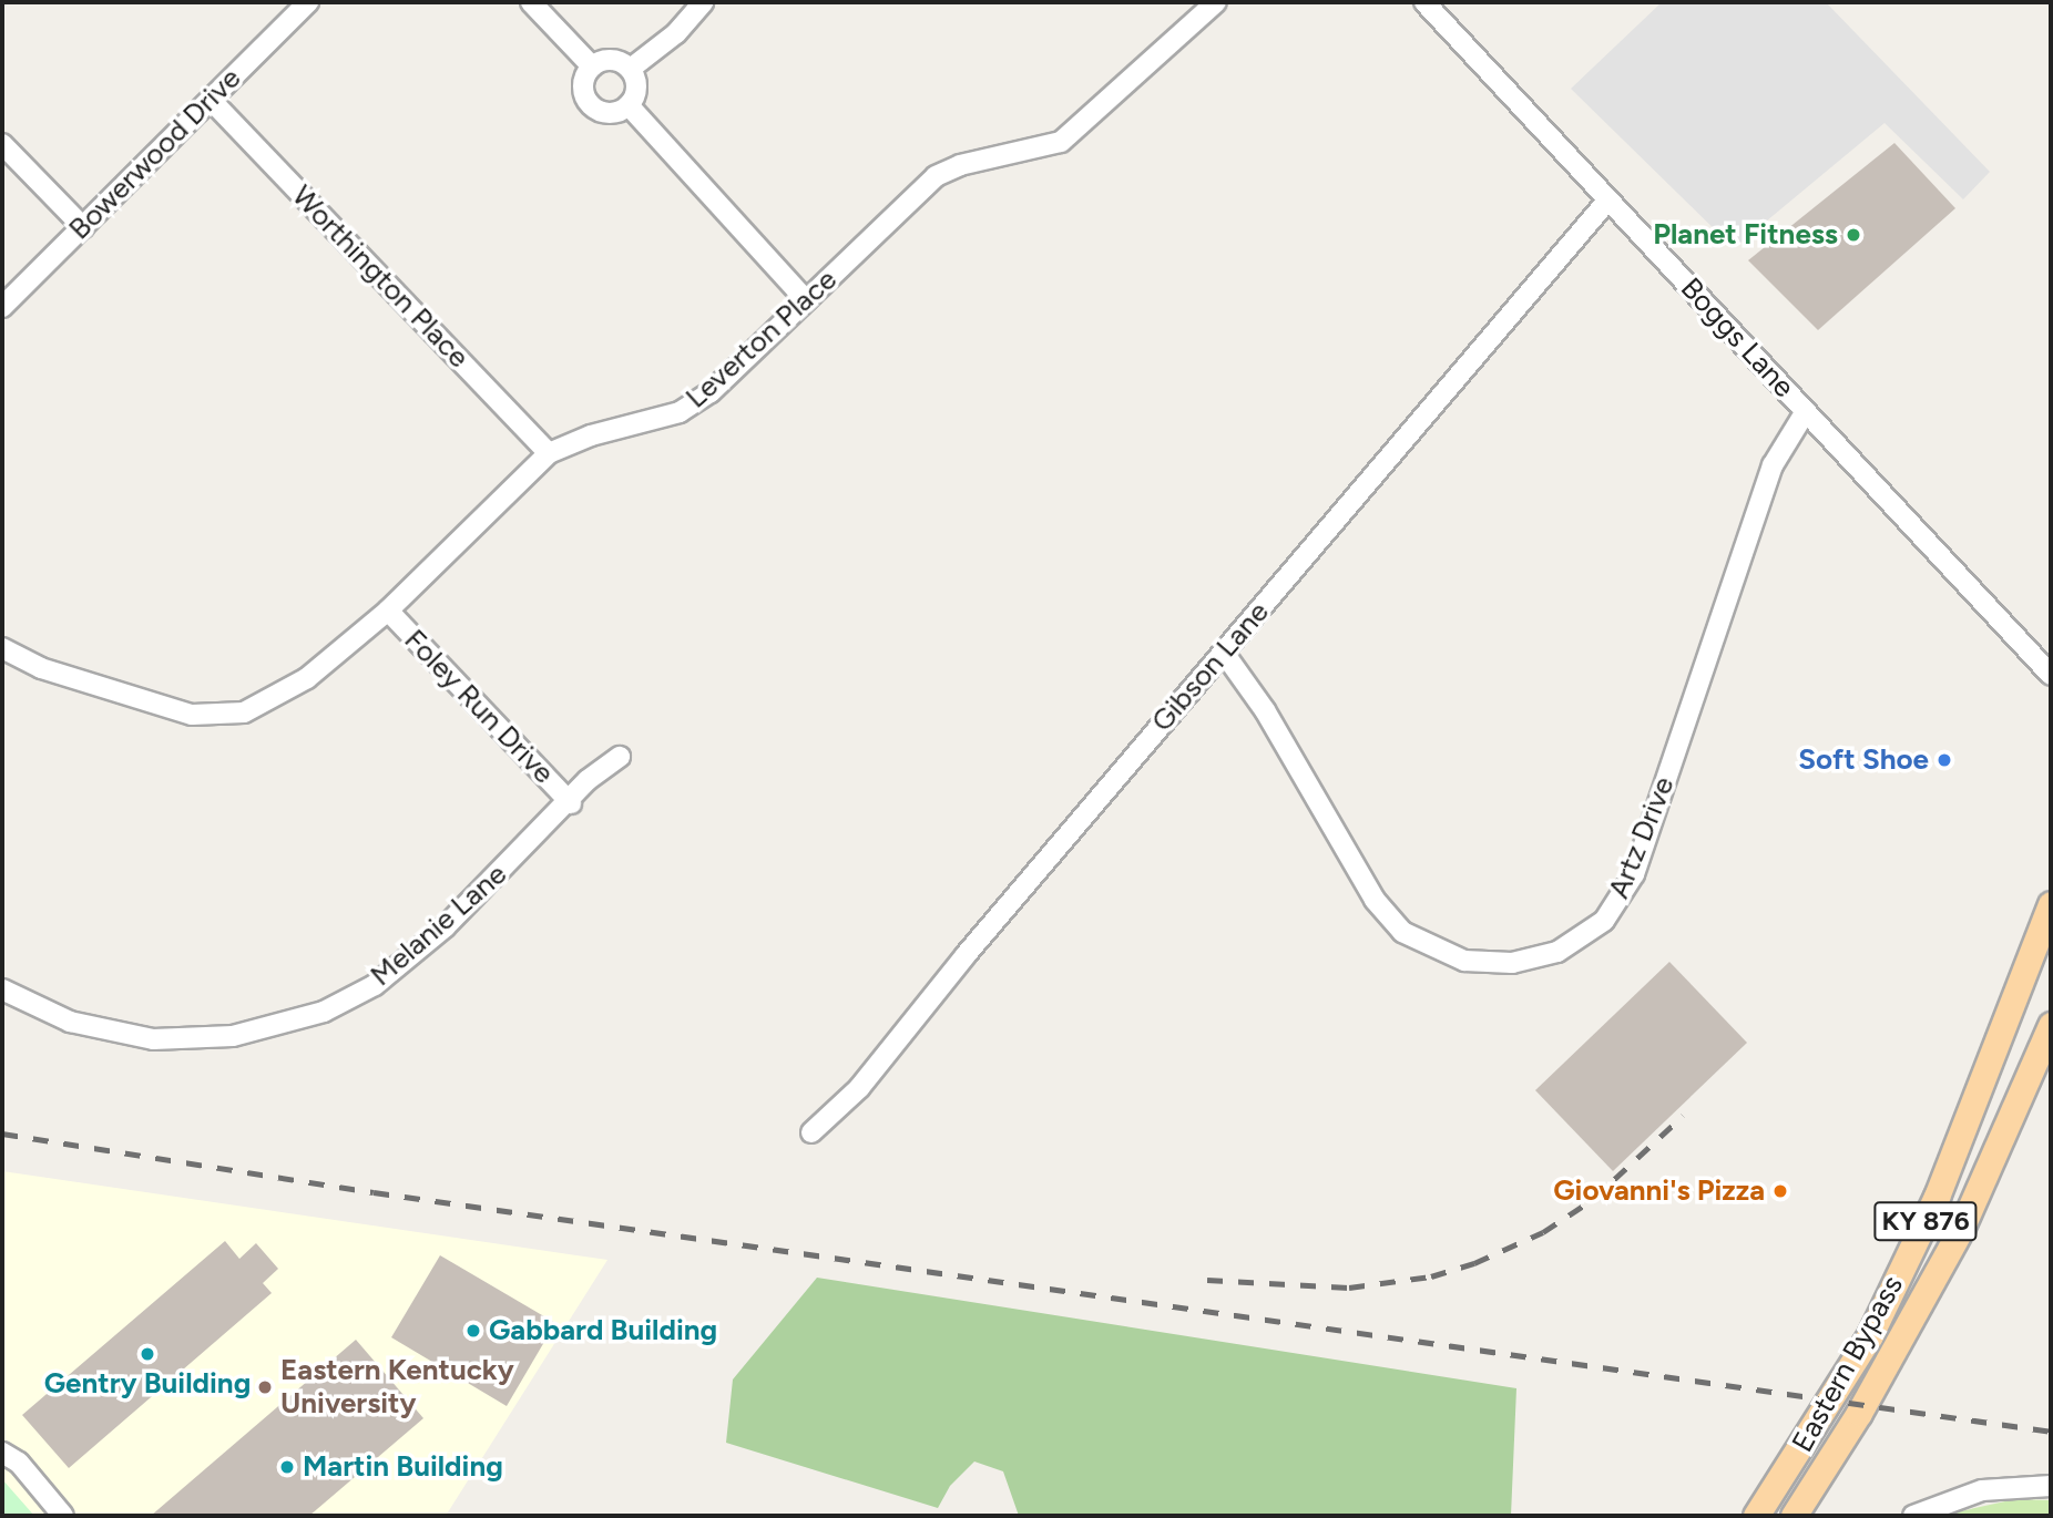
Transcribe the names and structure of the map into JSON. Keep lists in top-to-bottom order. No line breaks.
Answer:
{"streets":{"main road":["KY 876","Eastern Bypass"],"street":["Bowerwood Drive","Worthington Place","Boggs Lane","Leverton Place","Gibson Lane","Foley Run Drive","Artz Drive","Melanie Lane"]},"crossings":[["Bowerwood Drive","Worthington Place"],["Worthington Place","Leverton Place"],["Boggs Lane","Gibson Lane"],["Boggs Lane","Artz Drive"],["Leverton Place","Foley Run Drive"],["Gibson Lane","Artz Drive"],["Foley Run Drive","Melanie Lane"]],"places":["Planet Fitness","Soft Shoe","Giovanni's Pizza","Gabbard Building","Gentry Building","Eastern Kentucky University","Martin Building"]}
